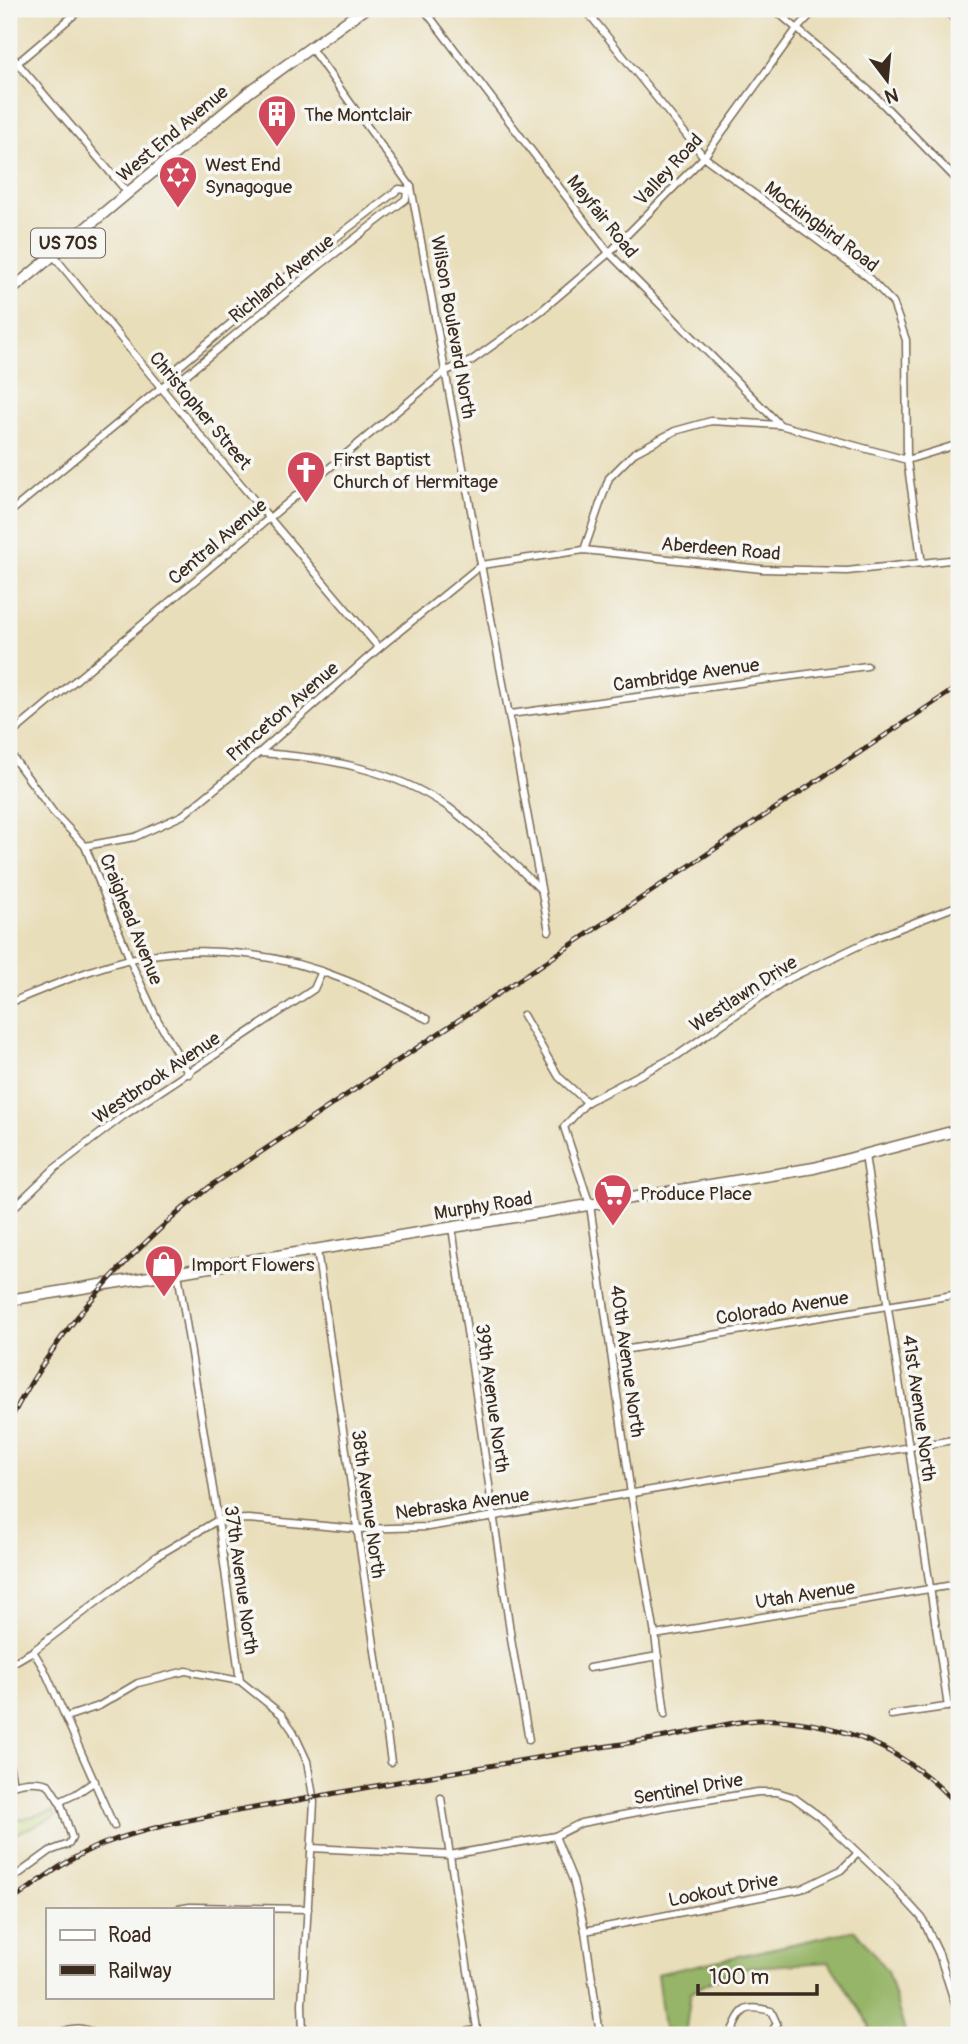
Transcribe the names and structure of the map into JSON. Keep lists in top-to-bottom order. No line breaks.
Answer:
{"streets":{"main road":["West End Avenue","US 70S","Murphy Road"],"street":["Valley Road","Mayfair Road","Mockingbird Road","Richland Avenue","Wilson Boulevard North","Christopher Street","Central Avenue","Aberdeen Road","Cambridge Avenue","Princeton Avenue","Craighead Avenue","Westlawn Drive","Westbrook Avenue","Colorado Avenue","40th Avenue North","39th Avenue North","41st Avenue North","Nebraska Avenue","38th Avenue North","37th Avenue North","Utah Avenue","Sentinel Drive","Lookout Drive"]},"crossings":[["West End Avenue","Wilson Boulevard North"],["West End Avenue","Christopher Street"],["Valley Road","Mayfair Road"],["Valley Road","Mockingbird Road"],["Valley Road","Wilson Boulevard North"],["Valley Road","Central Avenue"],["Mockingbird Road","Aberdeen Road"],["Richland Avenue","Wilson Boulevard North"],["Richland Avenue","Christopher Street"],["Wilson Boulevard North","Central Avenue"],["Wilson Boulevard North","Aberdeen Road"],["Wilson Boulevard North","Cambridge Avenue"],["Wilson Boulevard North","Princeton Avenue"],["Christopher Street","Central Avenue"],["Christopher Street","Princeton Avenue"],["Aberdeen Road","Princeton Avenue"],["Princeton Avenue","Craighead Avenue"],["Craighead Avenue","Westbrook Avenue"],["Westlawn Drive","40th Avenue North"],["Murphy Road","40th Avenue North"],["Murphy Road","39th Avenue North"],["Murphy Road","41st Avenue North"],["Murphy Road","38th Avenue North"],["Murphy Road","37th Avenue North"],["Colorado Avenue","40th Avenue North"],["Colorado Avenue","41st Avenue North"],["40th Avenue North","Nebraska Avenue"],["40th Avenue North","Utah Avenue"],["39th Avenue North","Nebraska Avenue"],["41st Avenue North","Nebraska Avenue"],["41st Avenue North","Utah Avenue"],["Nebraska Avenue","38th Avenue North"],["Nebraska Avenue","37th Avenue North"],["37th Avenue North","Sentinel Drive"],["Sentinel Drive","Lookout Drive"]],"places":{"building":["The Montclair"],"synagogue":["West End Synagogue"],"church":["First Baptist Church of Hermitage"],"supermarket":["Produce Place"],"shop":["Import Flowers"]},"legend":["Road","Railway"],"scale_bar":"100 m","north":"bottom"}
